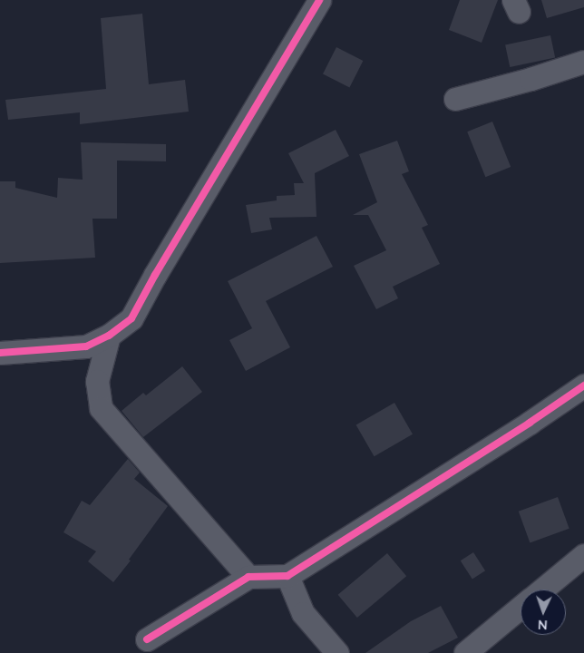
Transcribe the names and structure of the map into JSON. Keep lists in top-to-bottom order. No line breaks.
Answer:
{"north":"bottom"}
